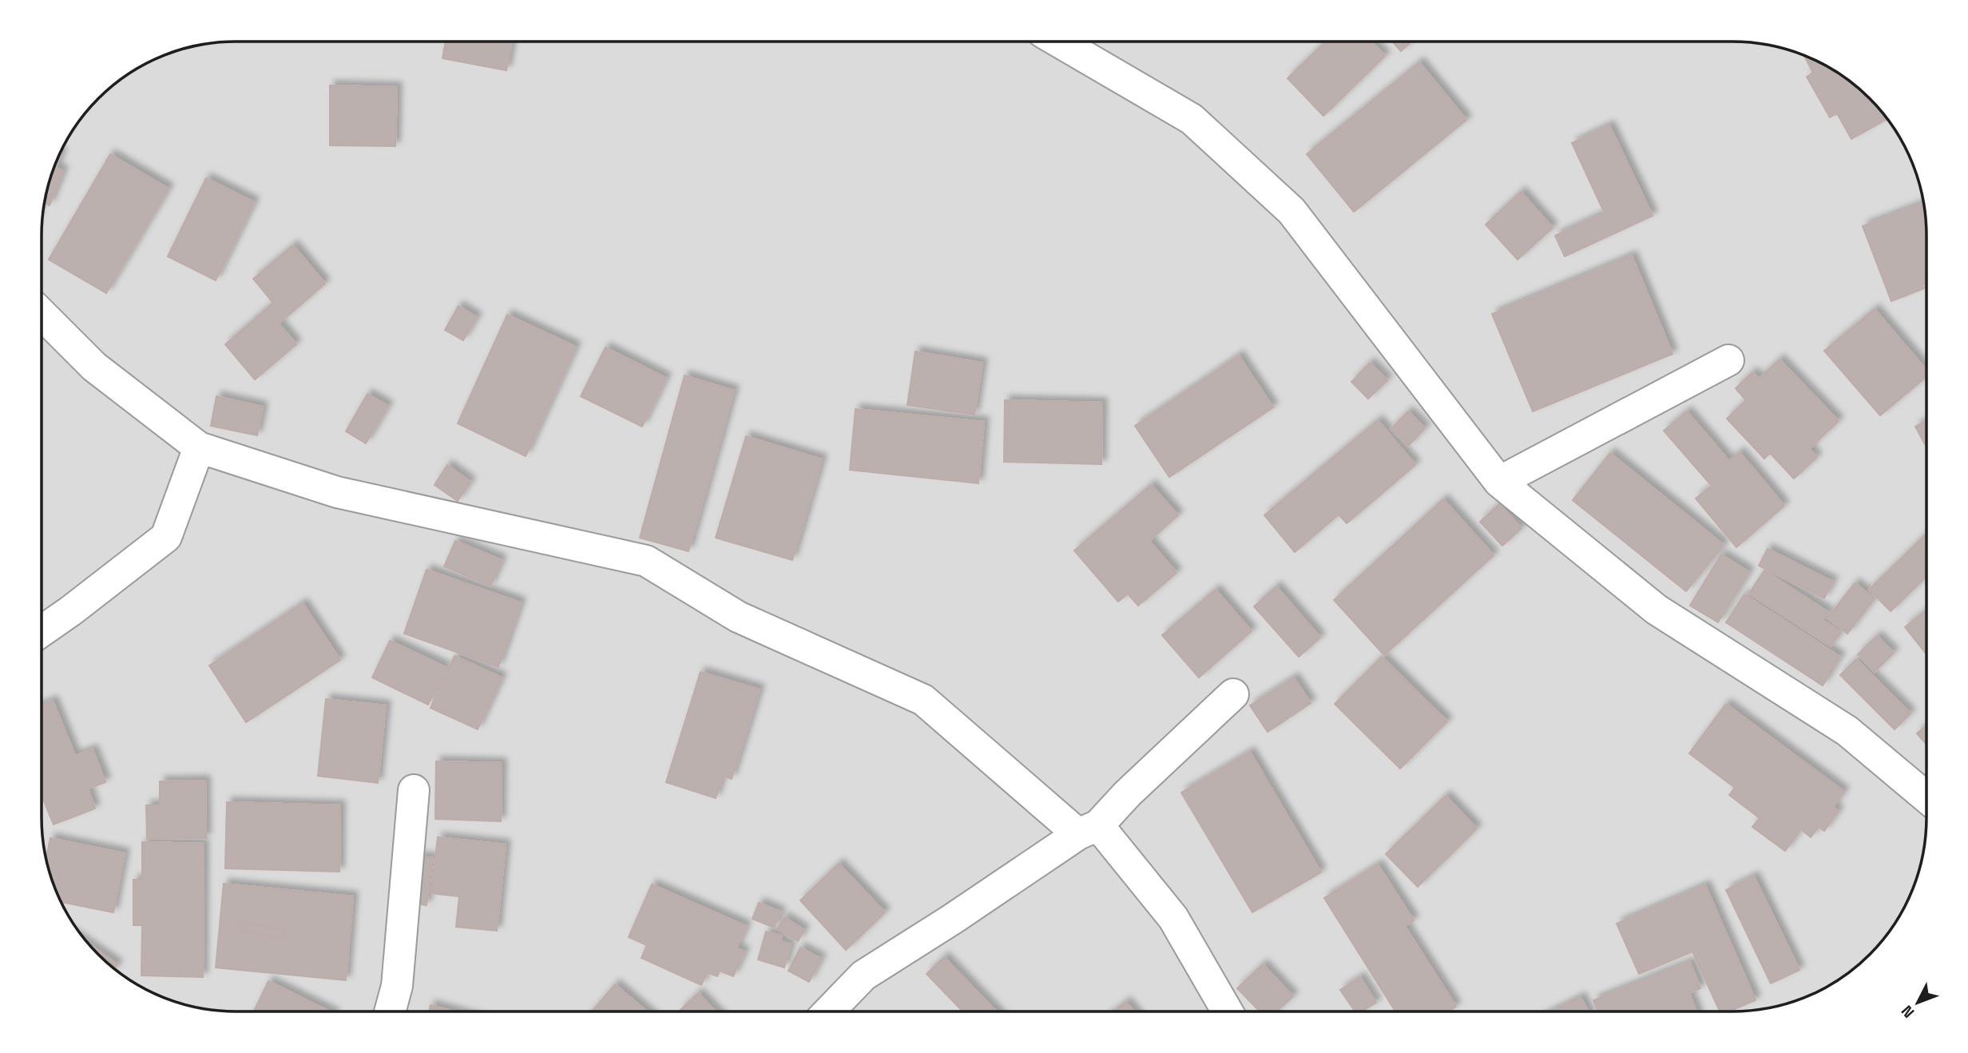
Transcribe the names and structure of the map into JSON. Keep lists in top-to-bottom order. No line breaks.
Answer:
{"north":"bottom left"}
